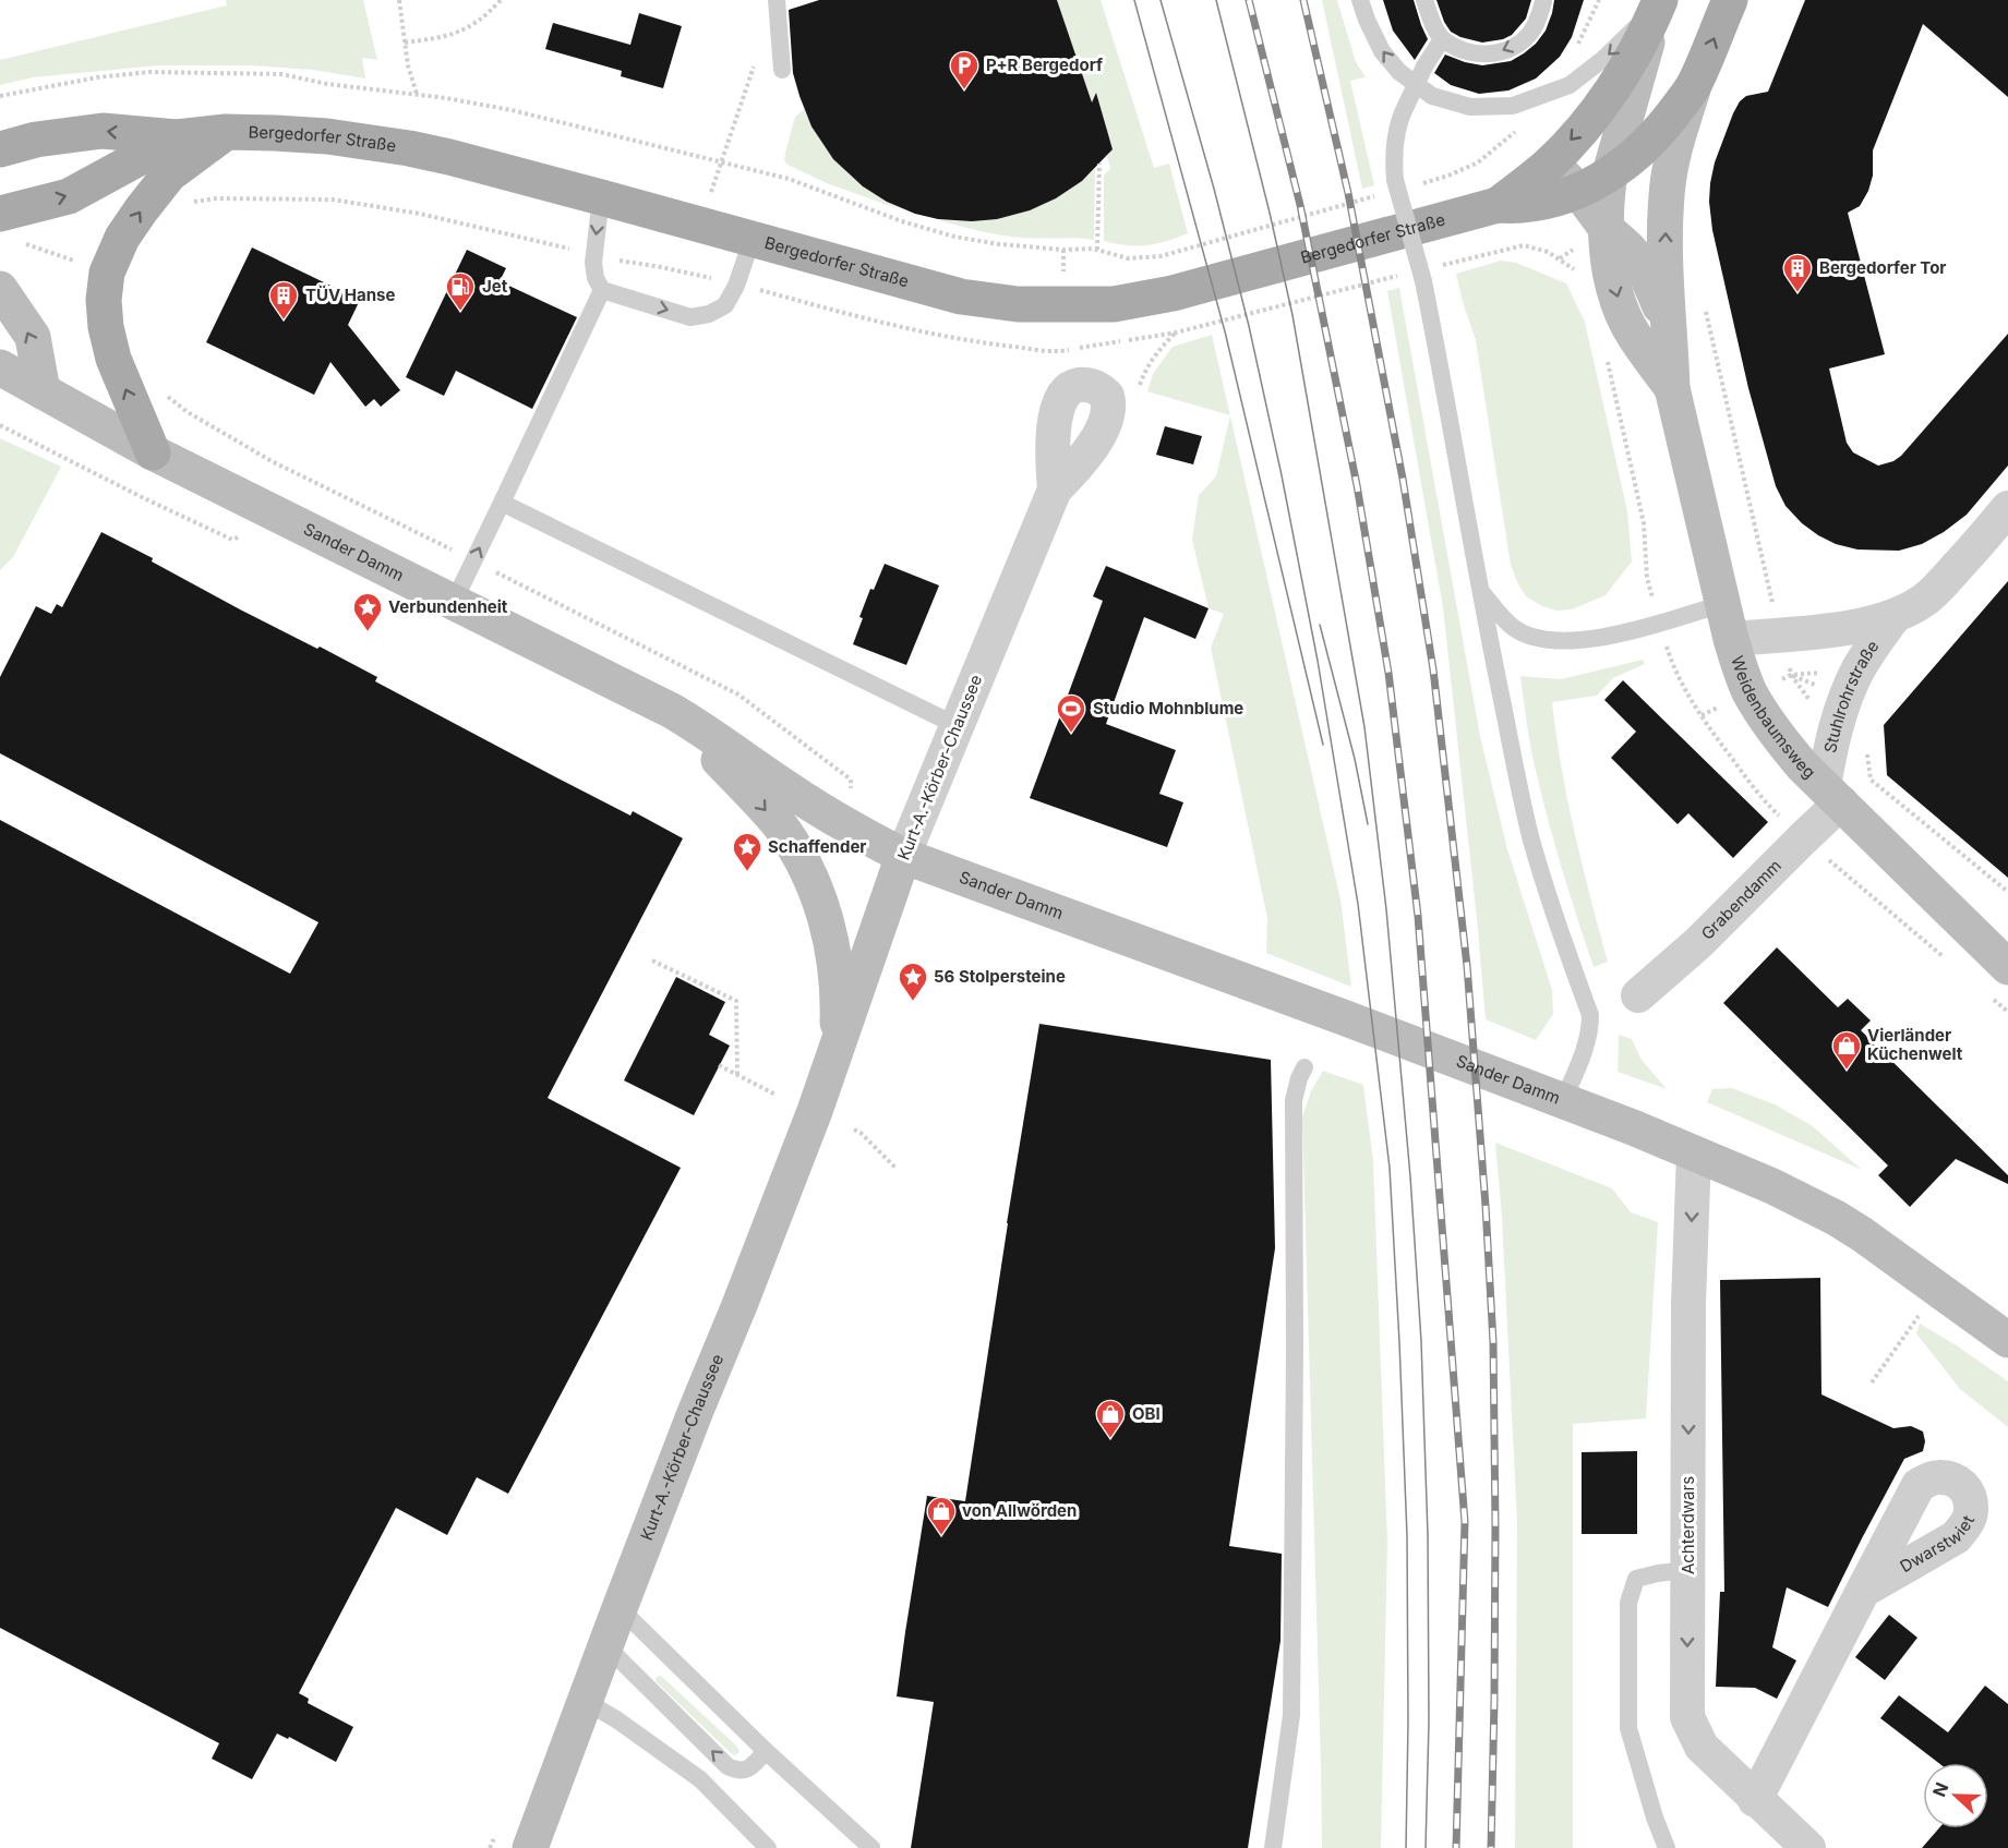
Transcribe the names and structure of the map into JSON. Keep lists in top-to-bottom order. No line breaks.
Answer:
{"streets":{"main road":["Bergedorfer Straße","Sander Damm","Weidenbaumsweg","Kurt-A.-Körber-Chaussee"],"street":["Stuhlrohrstraße","Grabendamm","Achterdwars"]},"crossings":[["Bergedorfer Straße","Weidenbaumsweg"],["Sander Damm","Kurt-A.-Körber-Chaussee"],["Sander Damm","Achterdwars"],["Stuhlrohrstraße","Weidenbaumsweg"],["Stuhlrohrstraße","Grabendamm"],["Weidenbaumsweg","Grabendamm"]],"one_way":["Achterdwars"],"places":{"parking":["P+R Bergedorf"],"building":["Bergedorfer Tor","TÜV Hanse"],"fuel station":["Jet"],"place":["Verbundenheit","Schaffender","56 Stolpersteine"],"sports":["Studio Mohnblume"],"shop":["Vierländer Küchenwelt","OBI","von Allwörden"]},"north":"left"}
